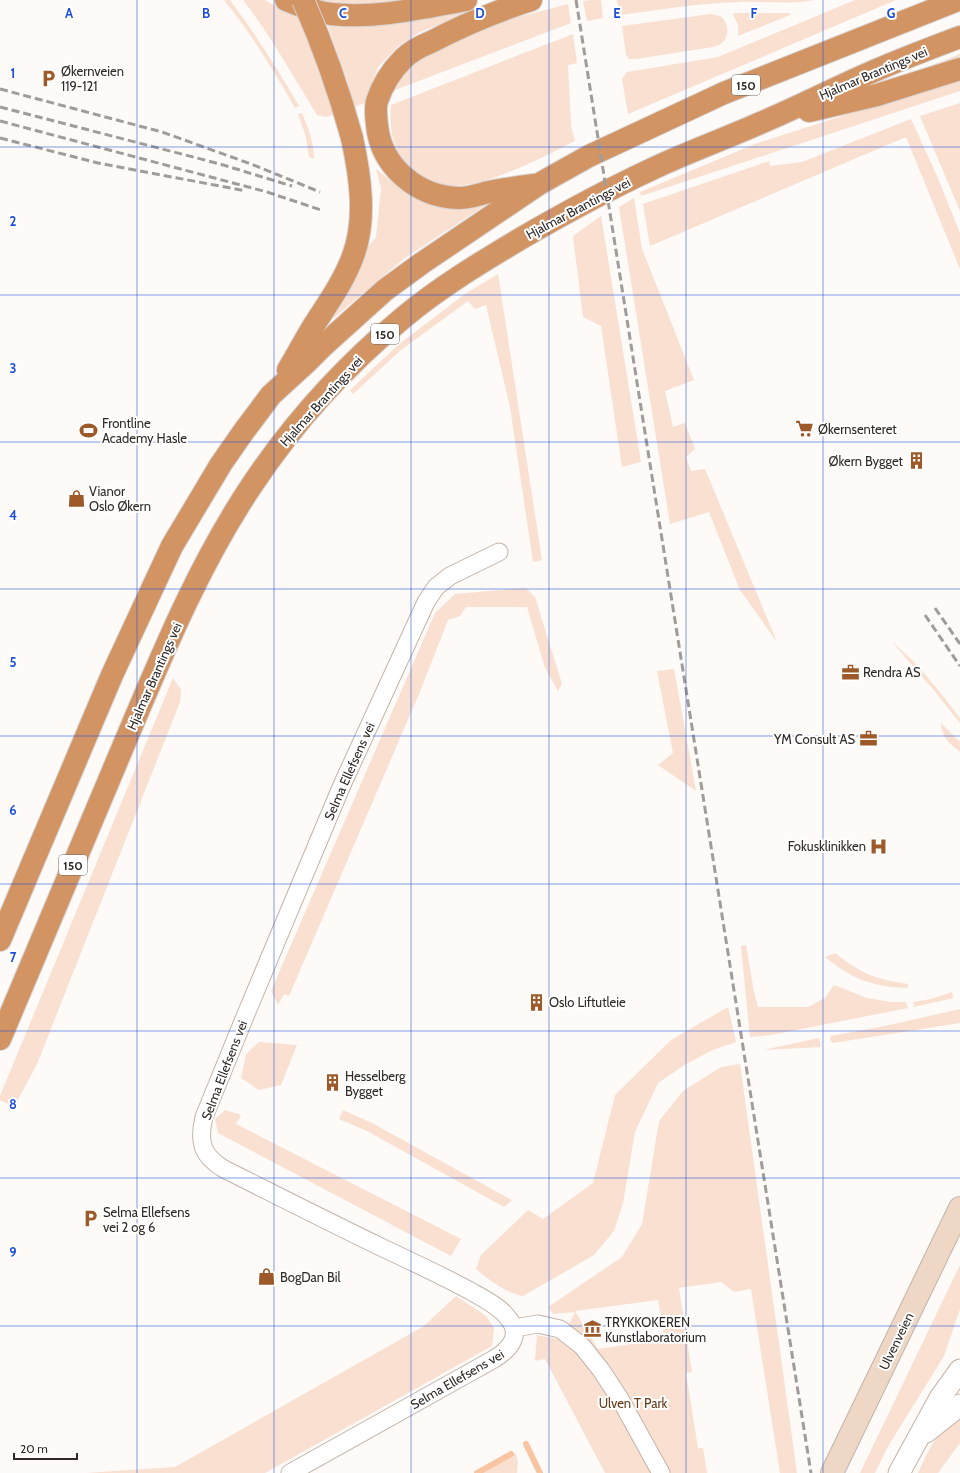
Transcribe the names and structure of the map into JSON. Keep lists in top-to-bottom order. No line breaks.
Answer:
{"streets":{"highway":["Hjalmar Brantings vei","150"],"main road":["Ulvenveien"],"street":["Selma Ellefsens vei"]},"parks":["Ulven T Park"],"places":{"parking":["Økernveien 119-121","Selma Ellefsens vei 2 og 6"],"supermarket":["Økernsenteret"],"sports":["Frontline Academy Hasle"],"building":["Økern Bygget","Oslo Liftutleie","Hesselberg Bygget"],"shop":["Vianor Oslo Økern","BogDan Bil"],"office":["Rendra AS","YM Consult AS"],"hospital":["Fokusklinikken"],"museum":["TRYKKOKEREN Kunstlaboratorium"]},"scale_bar":"20 m","grid":{"columns":["A","B","C","D","E","F","G"],"rows":["1","2","3","4","5","6","7","8","9"]}}
